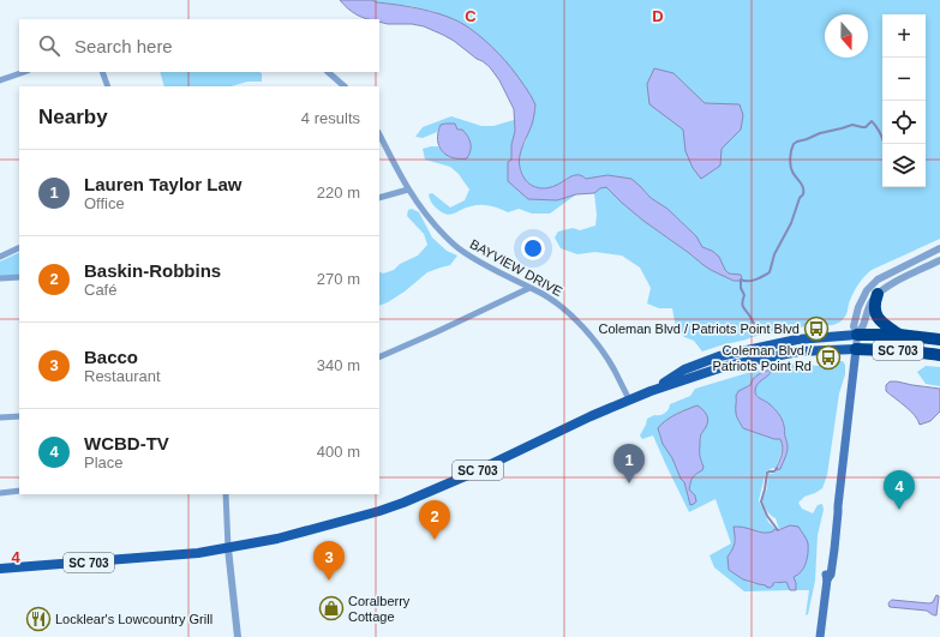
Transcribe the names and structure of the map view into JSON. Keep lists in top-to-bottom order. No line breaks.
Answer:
{"streets":{"highway":["SC 703"],"street":["BAYVIEW DRIVE"]},"crossings":[["BAYVIEW DRIVE","SC 703"]],"places":{"bus stop":["Coleman Blvd / Patriots Point Blvd","Coleman Blvd / Patriots Point Rd"],"shop":["Coralberry Cottage"],"restaurant":["Locklear's Lowcountry Grill"]},"north":"bottom","page":{"map_buttons":["+","−"],"search":"Search here","heading":["Nearby","4 results"],"list":[{"mark":"1","name":"Lauren Taylor Law","note":"Office","value":"220 m"},{"mark":"2","name":"Baskin-Robbins","note":"Café","value":"270 m"},{"mark":"3","name":"Bacco","note":"Restaurant","value":"340 m"},{"mark":"4","name":"WCBD-TV","note":"Place","value":"400 m"}],"pins":["1","4","2","3"]},"grid":{"columns":["C","D"],"rows":["4"]}}
